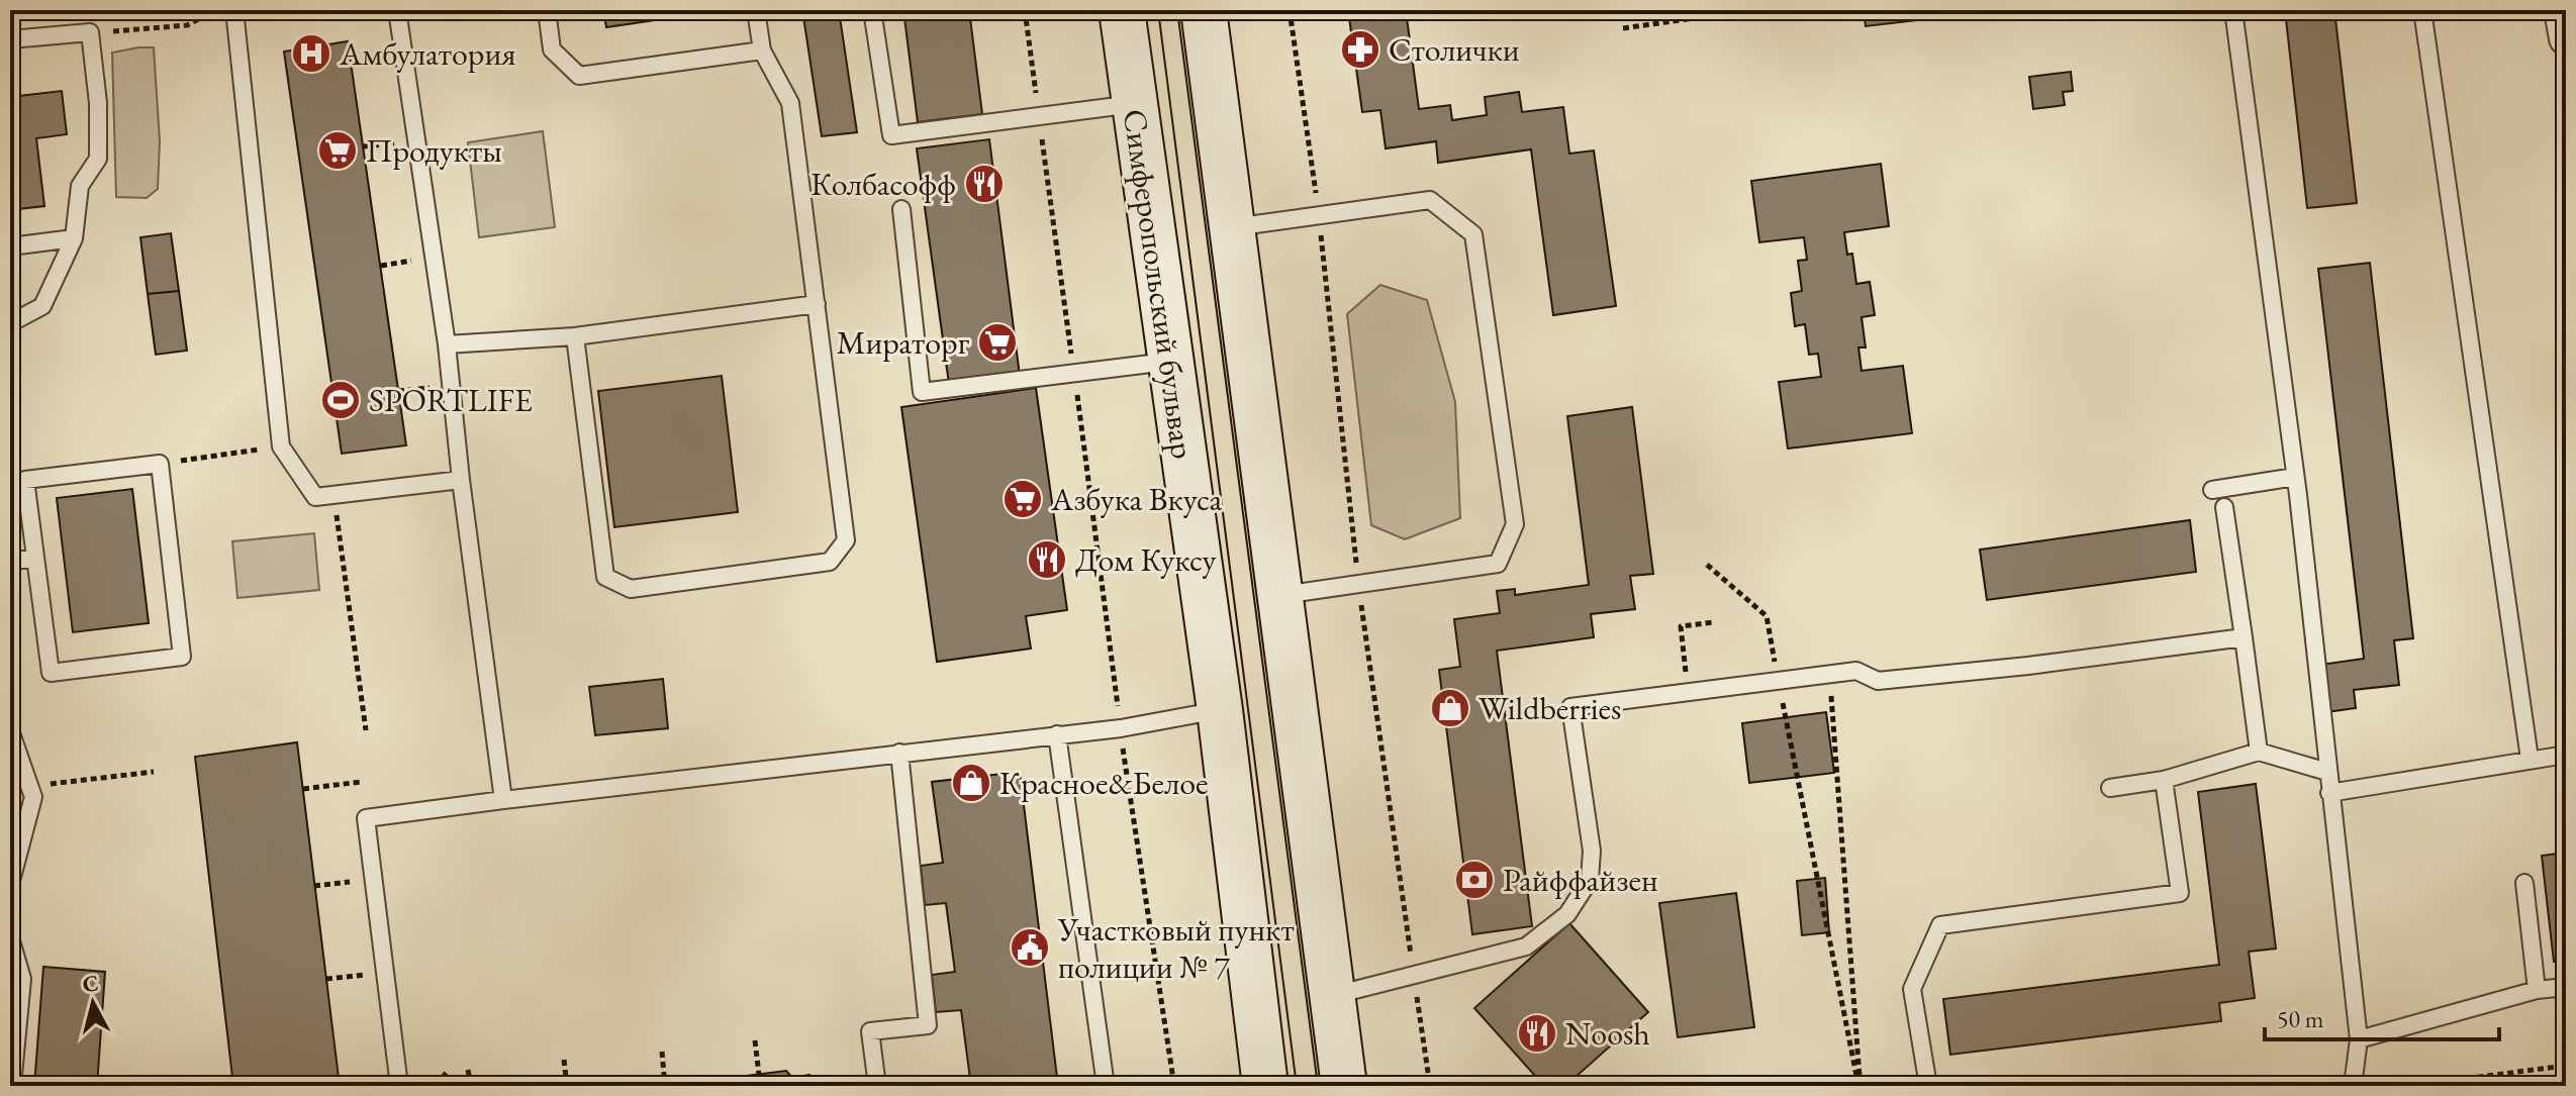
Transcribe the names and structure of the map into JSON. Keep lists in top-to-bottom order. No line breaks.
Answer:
{"streets":{"main road":["Симферопольский бульвар"]},"places":{"pharmacy":["Столички"],"hospital":["Амбулатория"],"supermarket":["Продукты","Мираторг","Азбука Вкуса"],"restaurant":["Колбасофф","Дом Куксу","Noosh"],"sports":["SPORTLIFE"],"shop":["Wildberries","Красное&Белое"],"bank":["Райффайзен"],"public building":["Участковый пункт полиции № 7"]},"scale_bar":"50 m","north":"top"}
